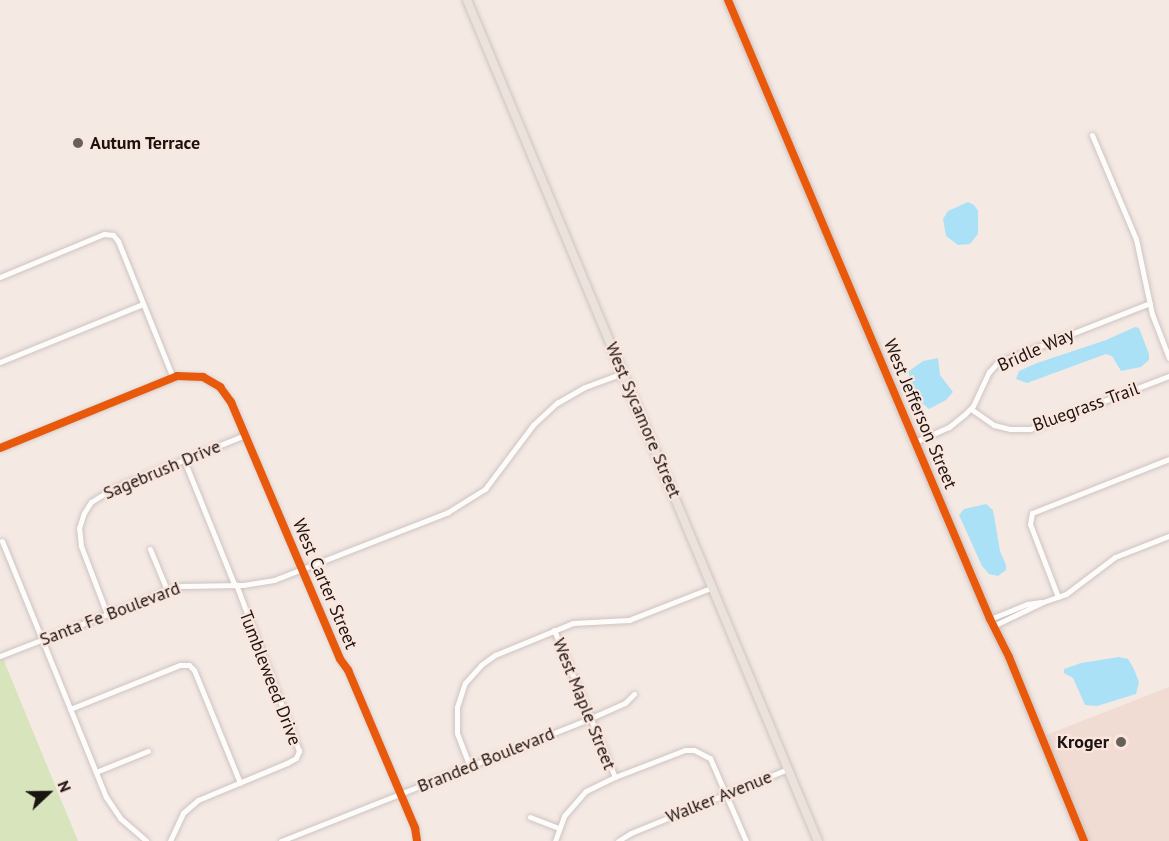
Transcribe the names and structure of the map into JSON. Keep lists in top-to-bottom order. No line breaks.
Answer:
{"streets":{"main road":["West Sycamore Street"],"street":["Bridle Way","Bluegrass Trail","West Jefferson Street","Sagebrush Drive","West Carter Street","Santa Fe Boulevard","Tumbleweed Drive","West Maple Street","Branded Boulevard","Walker Avenue"]},"crossings":[["Bridle Way","Bluegrass Trail"],["Bridle Way","West Jefferson Street"],["West Sycamore Street","Santa Fe Boulevard"],["West Sycamore Street","Walker Avenue"],["Sagebrush Drive","West Carter Street"],["Sagebrush Drive","Santa Fe Boulevard"],["Sagebrush Drive","Tumbleweed Drive"],["West Carter Street","Santa Fe Boulevard"],["West Carter Street","Branded Boulevard"],["Santa Fe Boulevard","Tumbleweed Drive"],["West Maple Street","Branded Boulevard"]],"places":["Autum Terrace","Kroger"],"north":"right"}
